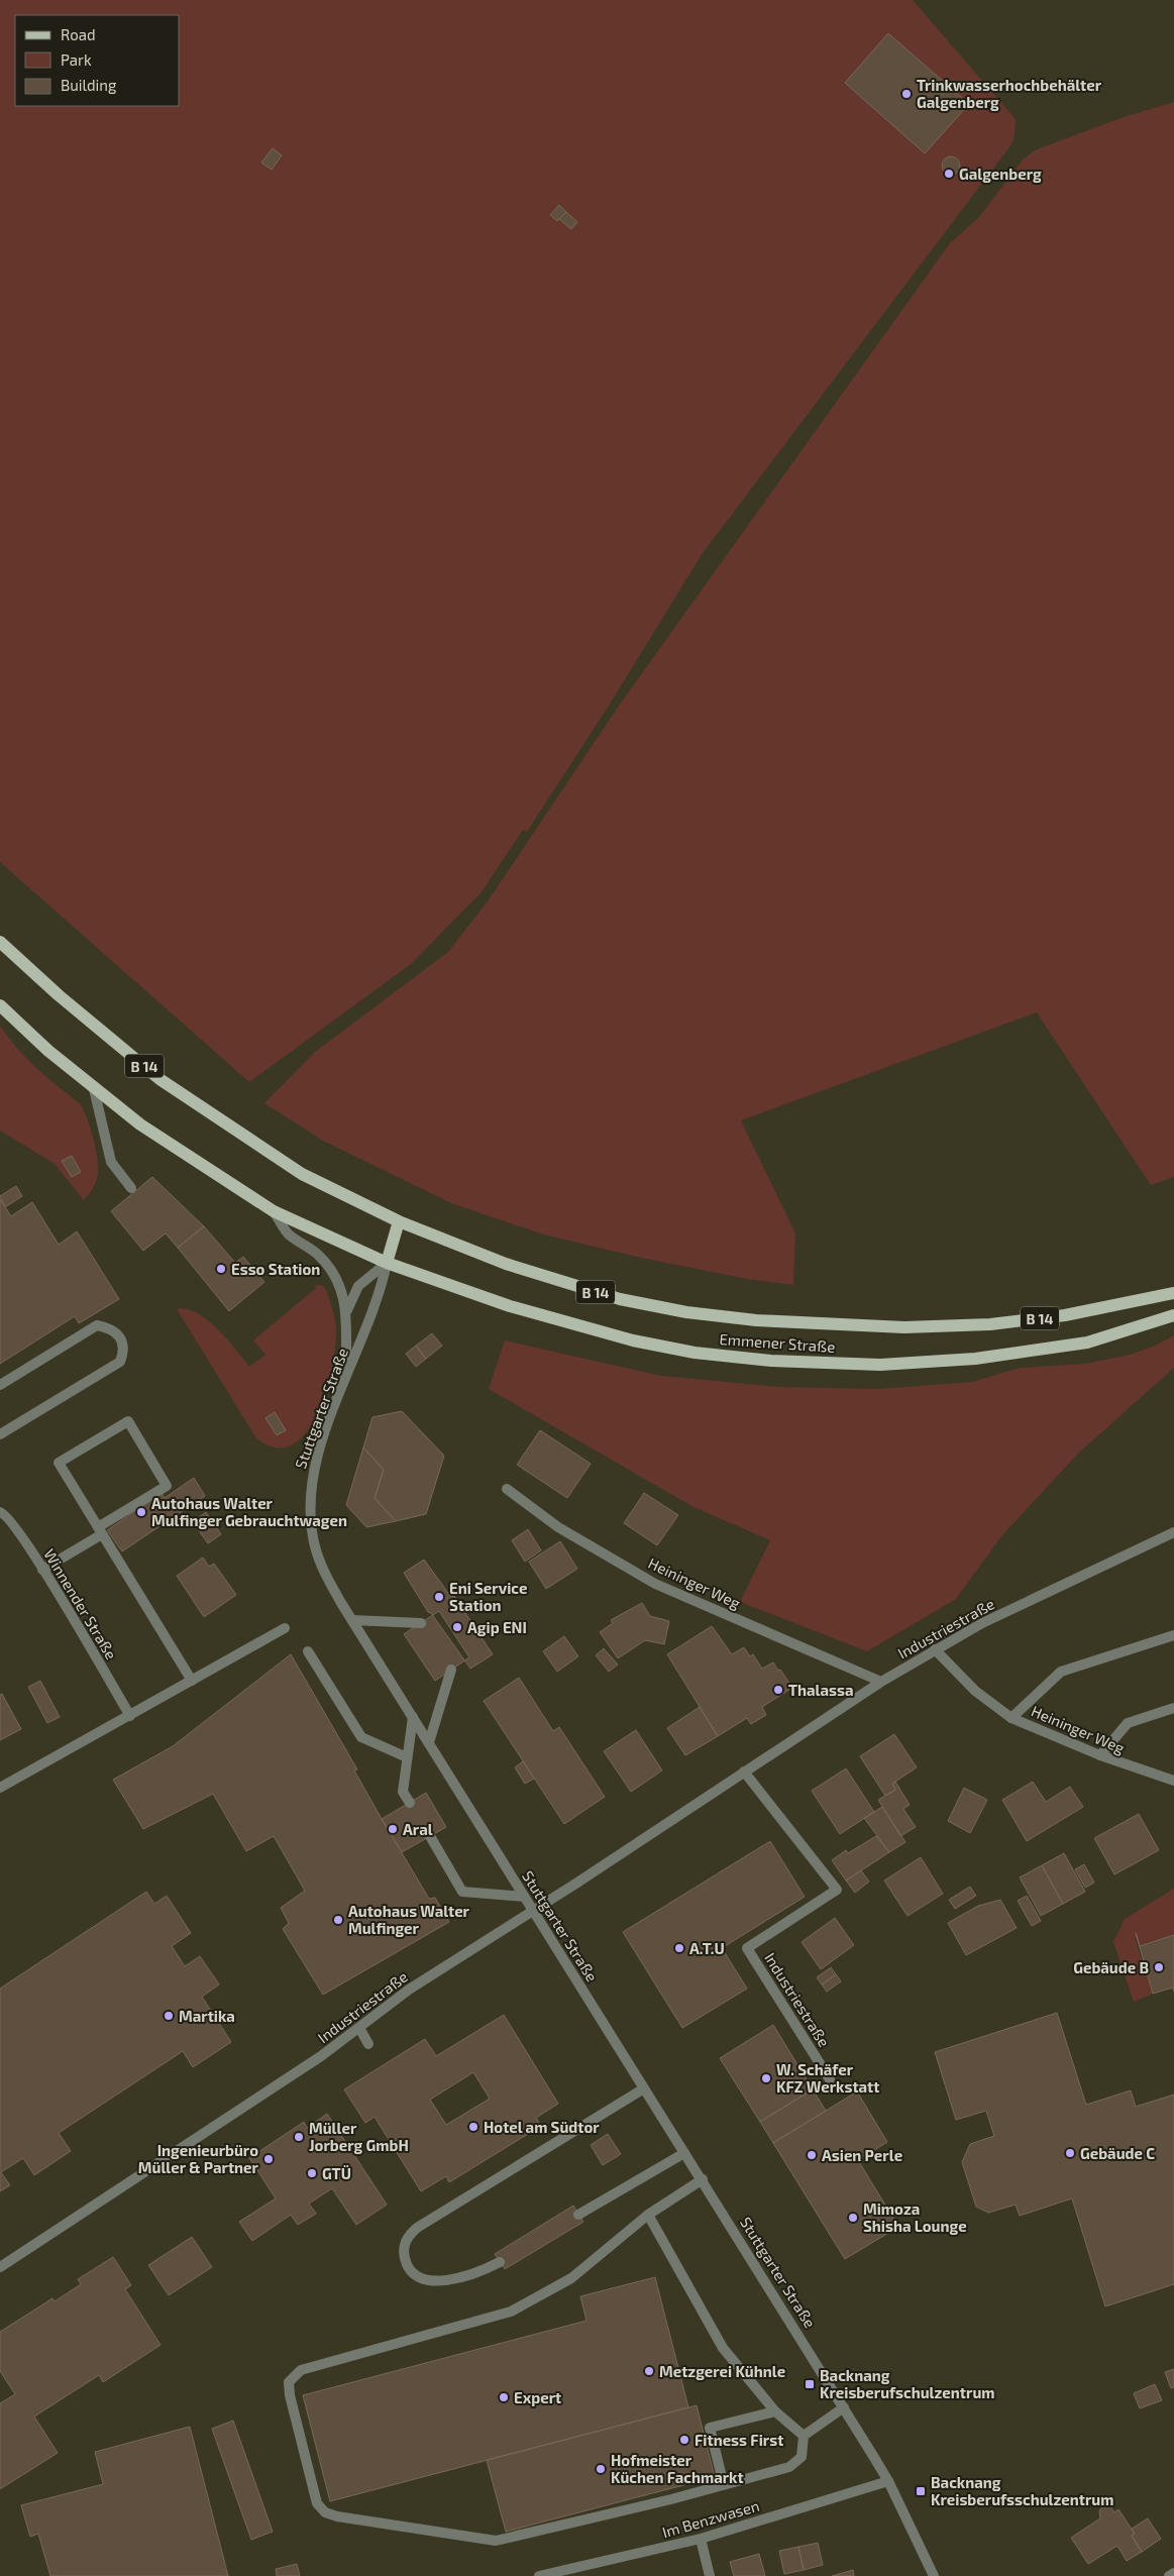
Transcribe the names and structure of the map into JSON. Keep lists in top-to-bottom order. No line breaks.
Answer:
{"streets":{"main road":["B 14","Emmener Straße"],"street":["Stuttgarter Straße","Heininger Weg","Winnender Straße","Industriestraße","Im Benzwasen"]},"crossings":[["B 14","Emmener Straße"],["B 14","Stuttgarter Straße"],["Emmener Straße","Stuttgarter Straße"],["Stuttgarter Straße","Industriestraße"],["Stuttgarter Straße","Im Benzwasen"],["Heininger Weg","Industriestraße"]],"places":{"other":["Trinkwasserhochbehälter Galgenberg","Galgenberg","Esso Station","Autohaus Walter Mulfinger Gebrauchtwagen","Eni Service Station","Agip ENI","Thalassa","Aral","Autohaus Walter Mulfinger","A.T.U","Gebäude B","Martika","W. Schäfer KFZ Werkstatt","Hotel am Südtor","Müller Jorberg GmbH","Gebäude C","Asien Perle","Ingenieurbüro Müller & Partner","GTÜ","Mimoza Shisha Lounge","Metzgerei Kühnle","Expert","Fitness First","Hofmeister Küchen Fachmarkt"],"transit":["Backnang Kreisberufschulzentrum","Backnang Kreisberufsschulzentrum"]},"legend":["Road","Park","Building"]}
